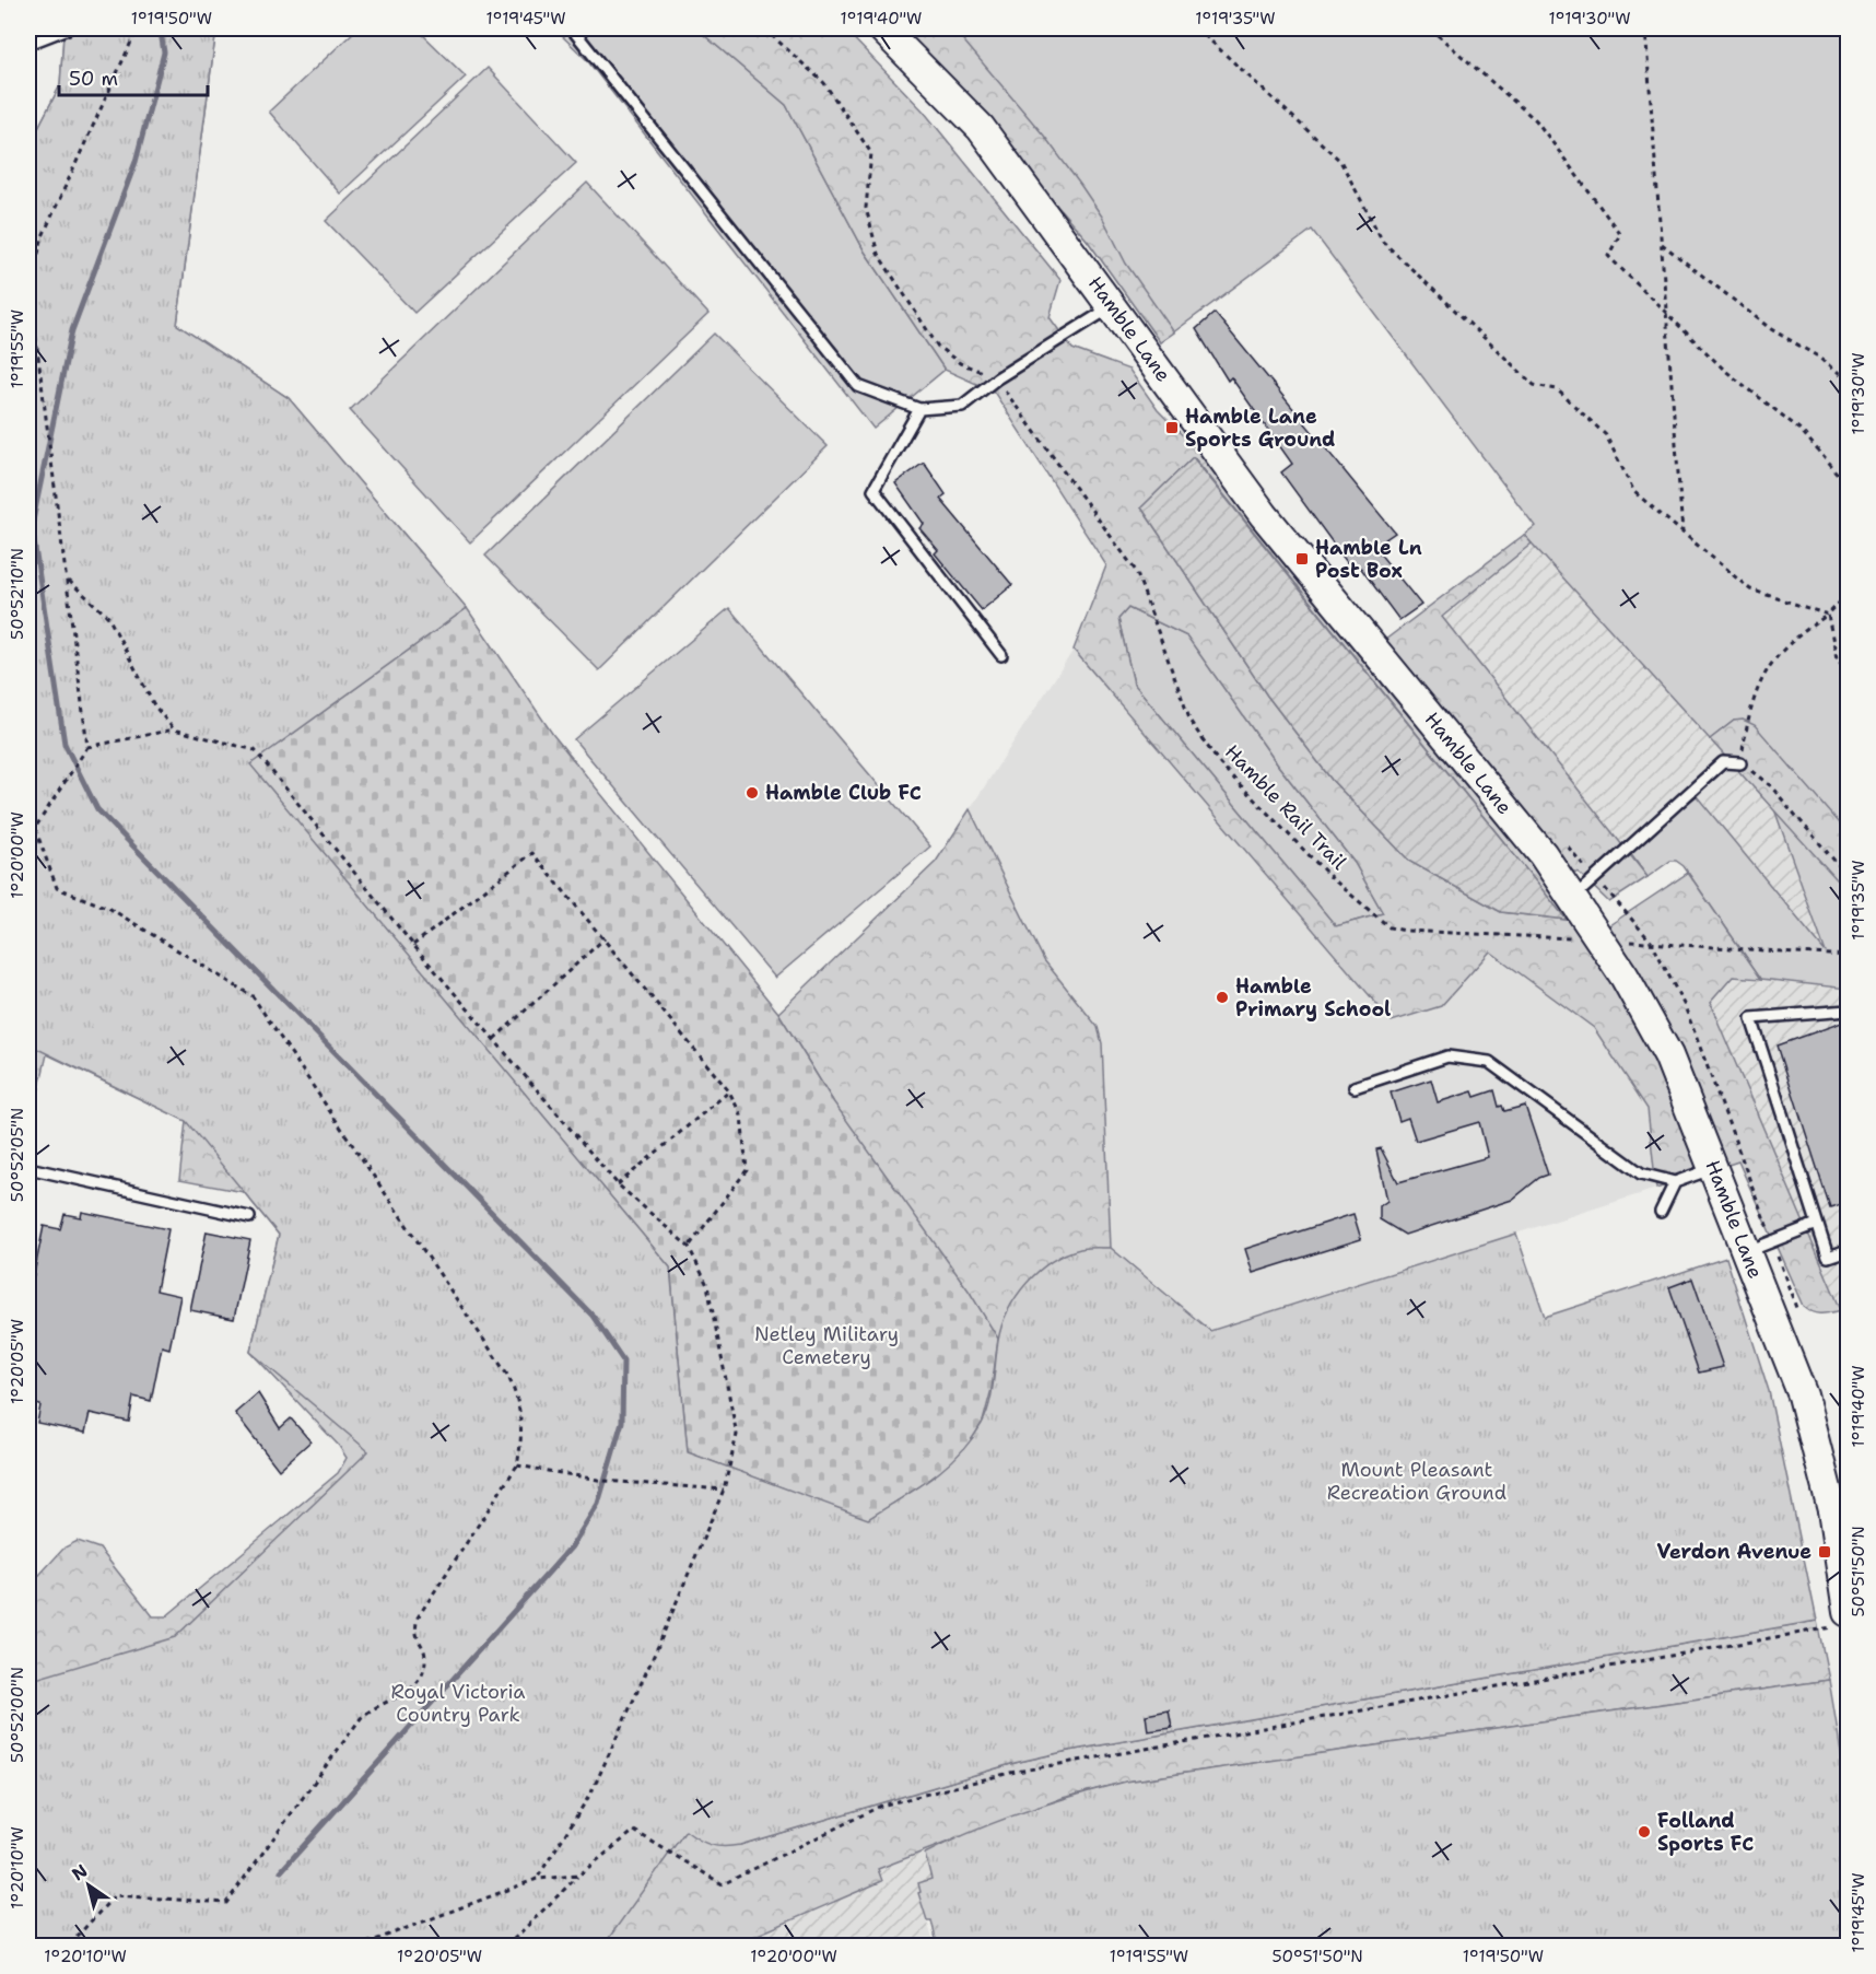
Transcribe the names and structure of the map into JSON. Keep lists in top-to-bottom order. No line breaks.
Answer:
{"streets":{"main road":["Hamble Lane"],"path":["Hamble Rail Trail"]},"crossings":[["Hamble Lane","Hamble Rail Trail"]],"parks":["Netley Military Cemetery","Mount Pleasant Recreation Ground","Royal Victoria Country Park"],"places":{"transit":["Hamble Lane Sports Ground","Hamble Ln Post Box","Verdon Avenue"],"other":["Hamble Club FC","Hamble Primary School","Folland Sports FC"]},"scale_bar":"50 m","north":"top left","coordinates":["1°19'50\"W","1°19'45\"W","1°19'40\"W","1°19'35\"W","1°19'30\"W","1°19'55\"W","50°52'10\"N","1°20'00\"W","50°52'05\"N","1°20'05\"W","50°51'50\"N","50°52'00\"N","1°20'10\"W"]}
